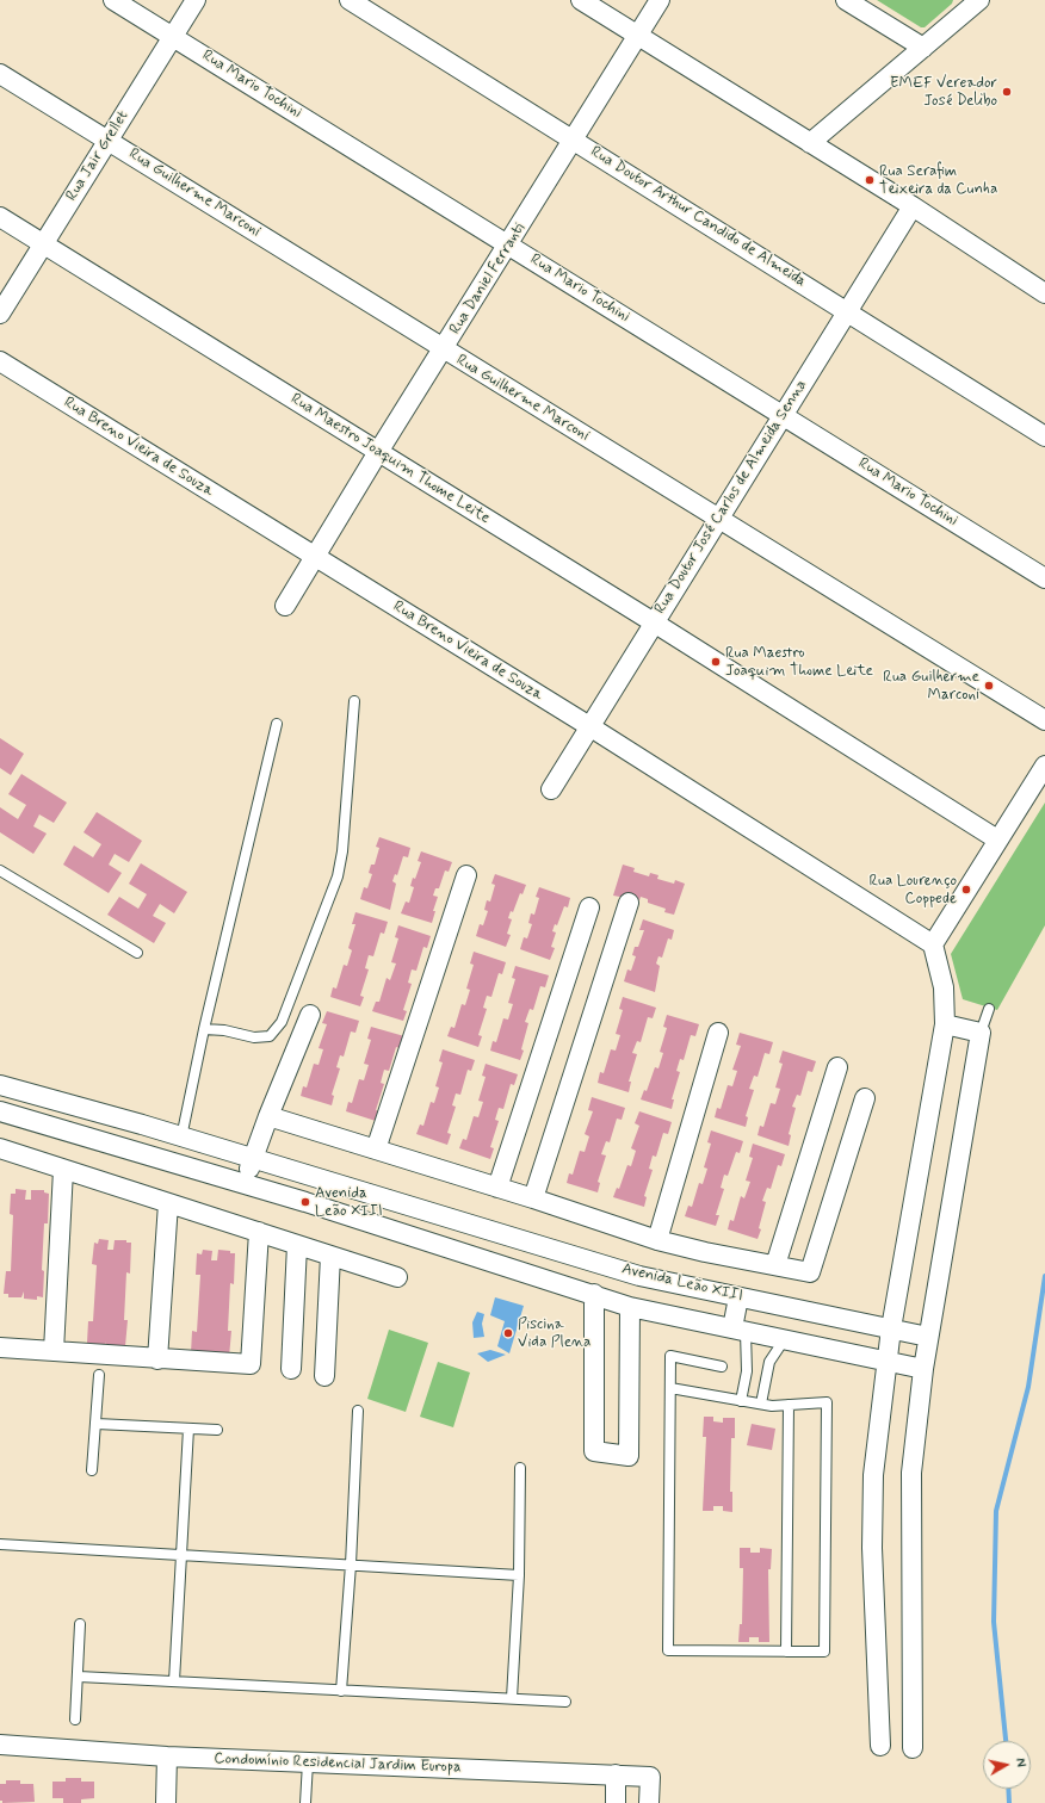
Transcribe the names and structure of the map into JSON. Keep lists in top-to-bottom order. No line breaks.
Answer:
{"streets":{"street":["Rua Mario Tochini","Rua Jair Grellet","Rua Guilherme Marconi","Rua Doutor Arthur Candido de Almeida","Rua Daniel Ferranti","Rua Breno Vieira de Souza","Rua Maestro Joaquim Thome Leite","Rua Doutor José Carlos de Almeida Senna","Avenida Leão XIII","Condomínio Residencial Jardim Europa"]},"crossings":[["Rua Mario Tochini","Rua Jair Grellet"],["Rua Mario Tochini","Rua Daniel Ferranti"],["Rua Mario Tochini","Rua Doutor José Carlos de Almeida Senna"],["Rua Jair Grellet","Rua Guilherme Marconi"],["Rua Jair Grellet","Rua Maestro Joaquim Thome Leite"],["Rua Guilherme Marconi","Rua Daniel Ferranti"],["Rua Guilherme Marconi","Rua Doutor José Carlos de Almeida Senna"],["Rua Doutor Arthur Candido de Almeida","Rua Daniel Ferranti"],["Rua Doutor Arthur Candido de Almeida","Rua Doutor José Carlos de Almeida Senna"],["Rua Daniel Ferranti","Rua Breno Vieira de Souza"],["Rua Daniel Ferranti","Rua Maestro Joaquim Thome Leite"],["Rua Breno Vieira de Souza","Rua Doutor José Carlos de Almeida Senna"],["Rua Maestro Joaquim Thome Leite","Rua Doutor José Carlos de Almeida Senna"]],"places":["EMEF Vereador José Delibo","Rua Serafim Teixeira da Cunha","Rua Maestro Joaquim Thome Leite","Rua Guilherme Marconi","Rua Lourenço Coppede","Avenida Leão XIII","Piscina Vida Plena"],"north":"right"}
